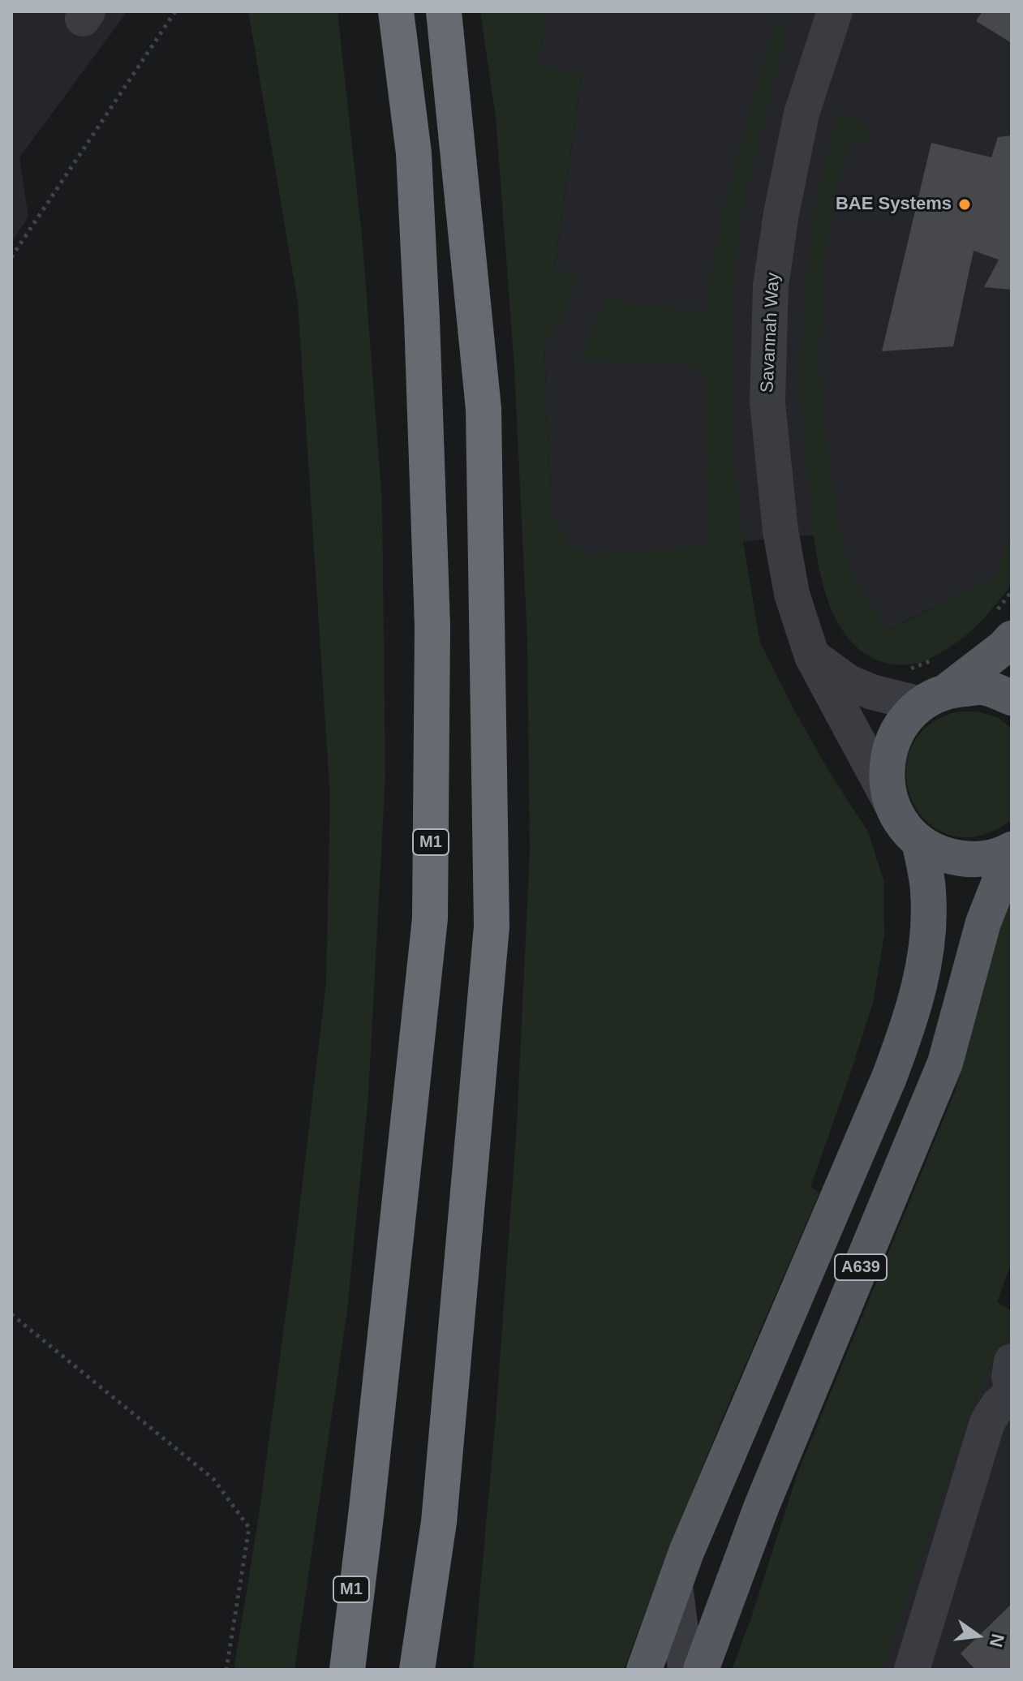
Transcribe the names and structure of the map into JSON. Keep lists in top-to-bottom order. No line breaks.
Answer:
{"streets":{"highway":["M1"],"main road":["A639"],"street":["Savannah Way"]},"places":["BAE Systems"],"north":"right"}
